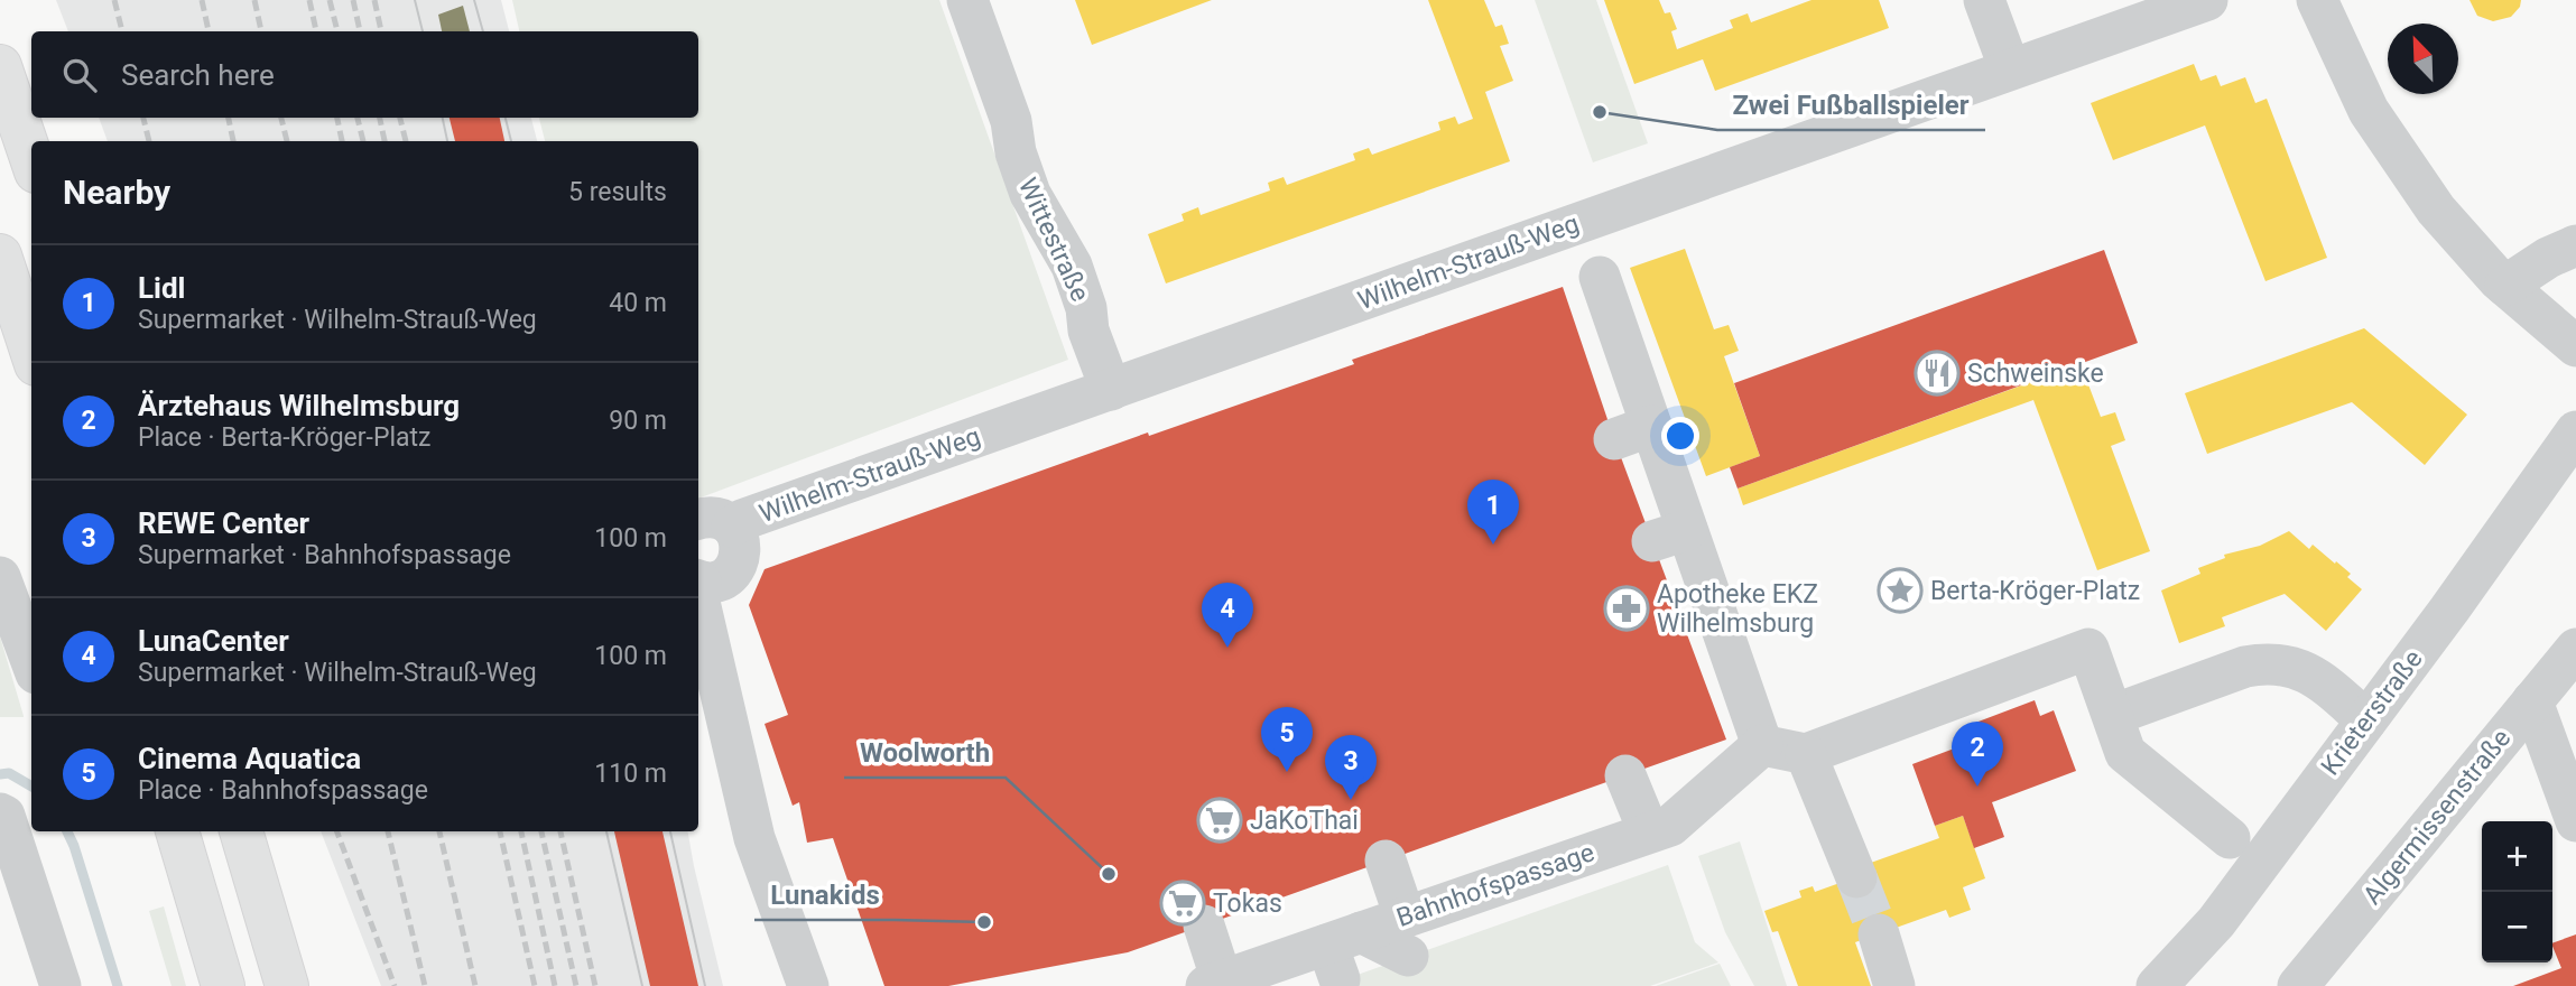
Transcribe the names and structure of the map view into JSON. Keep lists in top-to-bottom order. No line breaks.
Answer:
{"streets":{"street":["Wittestraße","Wilhelm-Strauß-Weg","Krieterstraße","Algermissenstraße","Bahnhofspassage"]},"crossings":[["Wittestraße","Wilhelm-Strauß-Weg"]],"places":{"other":["Zwei Fußballspieler","Woolworth","Lunakids"],"restaurant":["Schweinske"],"place":["Berta-Kröger-Platz"],"pharmacy":["Apotheke EKZ Wilhelmsburg"],"supermarket":["JaKoThai","Tokas"]},"north":"top left","page":{"search":"Search here","heading":["Nearby","5 results"],"list":[{"mark":"1","name":"Lidl","note":"Supermarket · Wilhelm-Strauß-Weg","value":"40 m"},{"mark":"2","name":"Ärztehaus Wilhelmsburg","note":"Place · Berta-Kröger-Platz","value":"90 m"},{"mark":"3","name":"REWE Center","note":"Supermarket · Bahnhofspassage","value":"100 m"},{"mark":"4","name":"LunaCenter","note":"Supermarket · Wilhelm-Strauß-Weg","value":"100 m"},{"mark":"5","name":"Cinema Aquatica","note":"Place · Bahnhofspassage","value":"110 m"}],"pins":["1","4","5","2","3"],"map_buttons":["+","−"]}}
